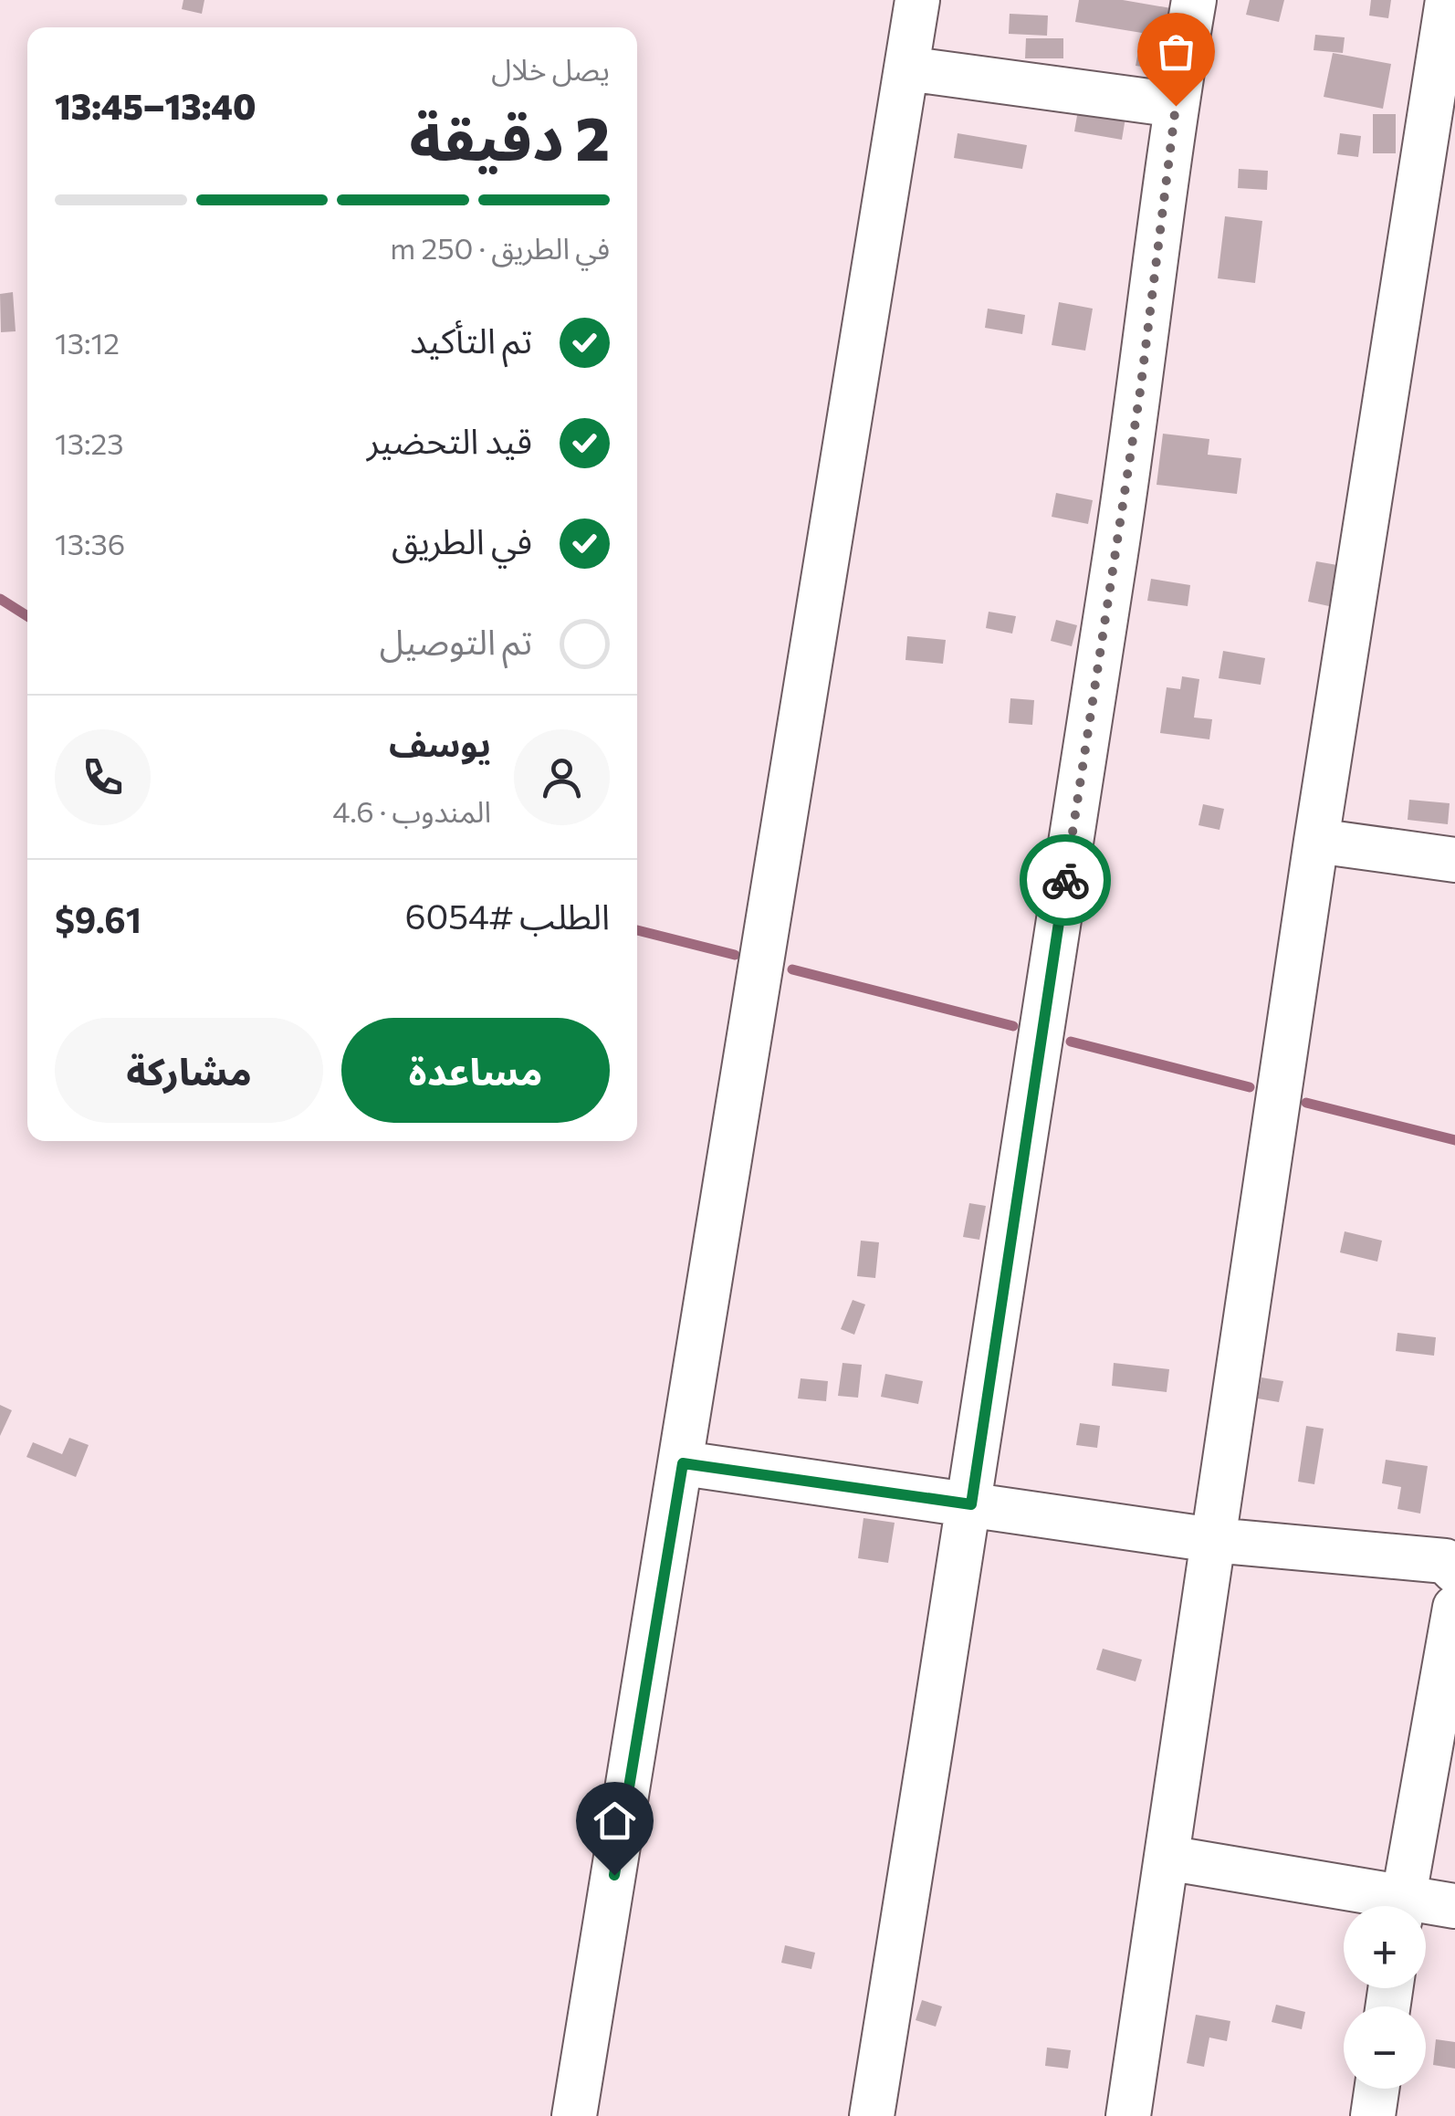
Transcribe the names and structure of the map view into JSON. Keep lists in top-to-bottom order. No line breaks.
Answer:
{"page":{"heading":["2 دقيقة","يصل خلال","13:40–13:45"],"panel":["يوسف","المندوب · 4.6","الطلب #6054","$9.61"],"bar":"في الطريق · 250 m","list":[["تم التأكيد","13:12"],["قيد التحضير","13:23"],["في الطريق","13:36"],"تم التوصيل"],"buttons":["مساعدة","مشاركة"],"map_buttons":["+","−"]}}
